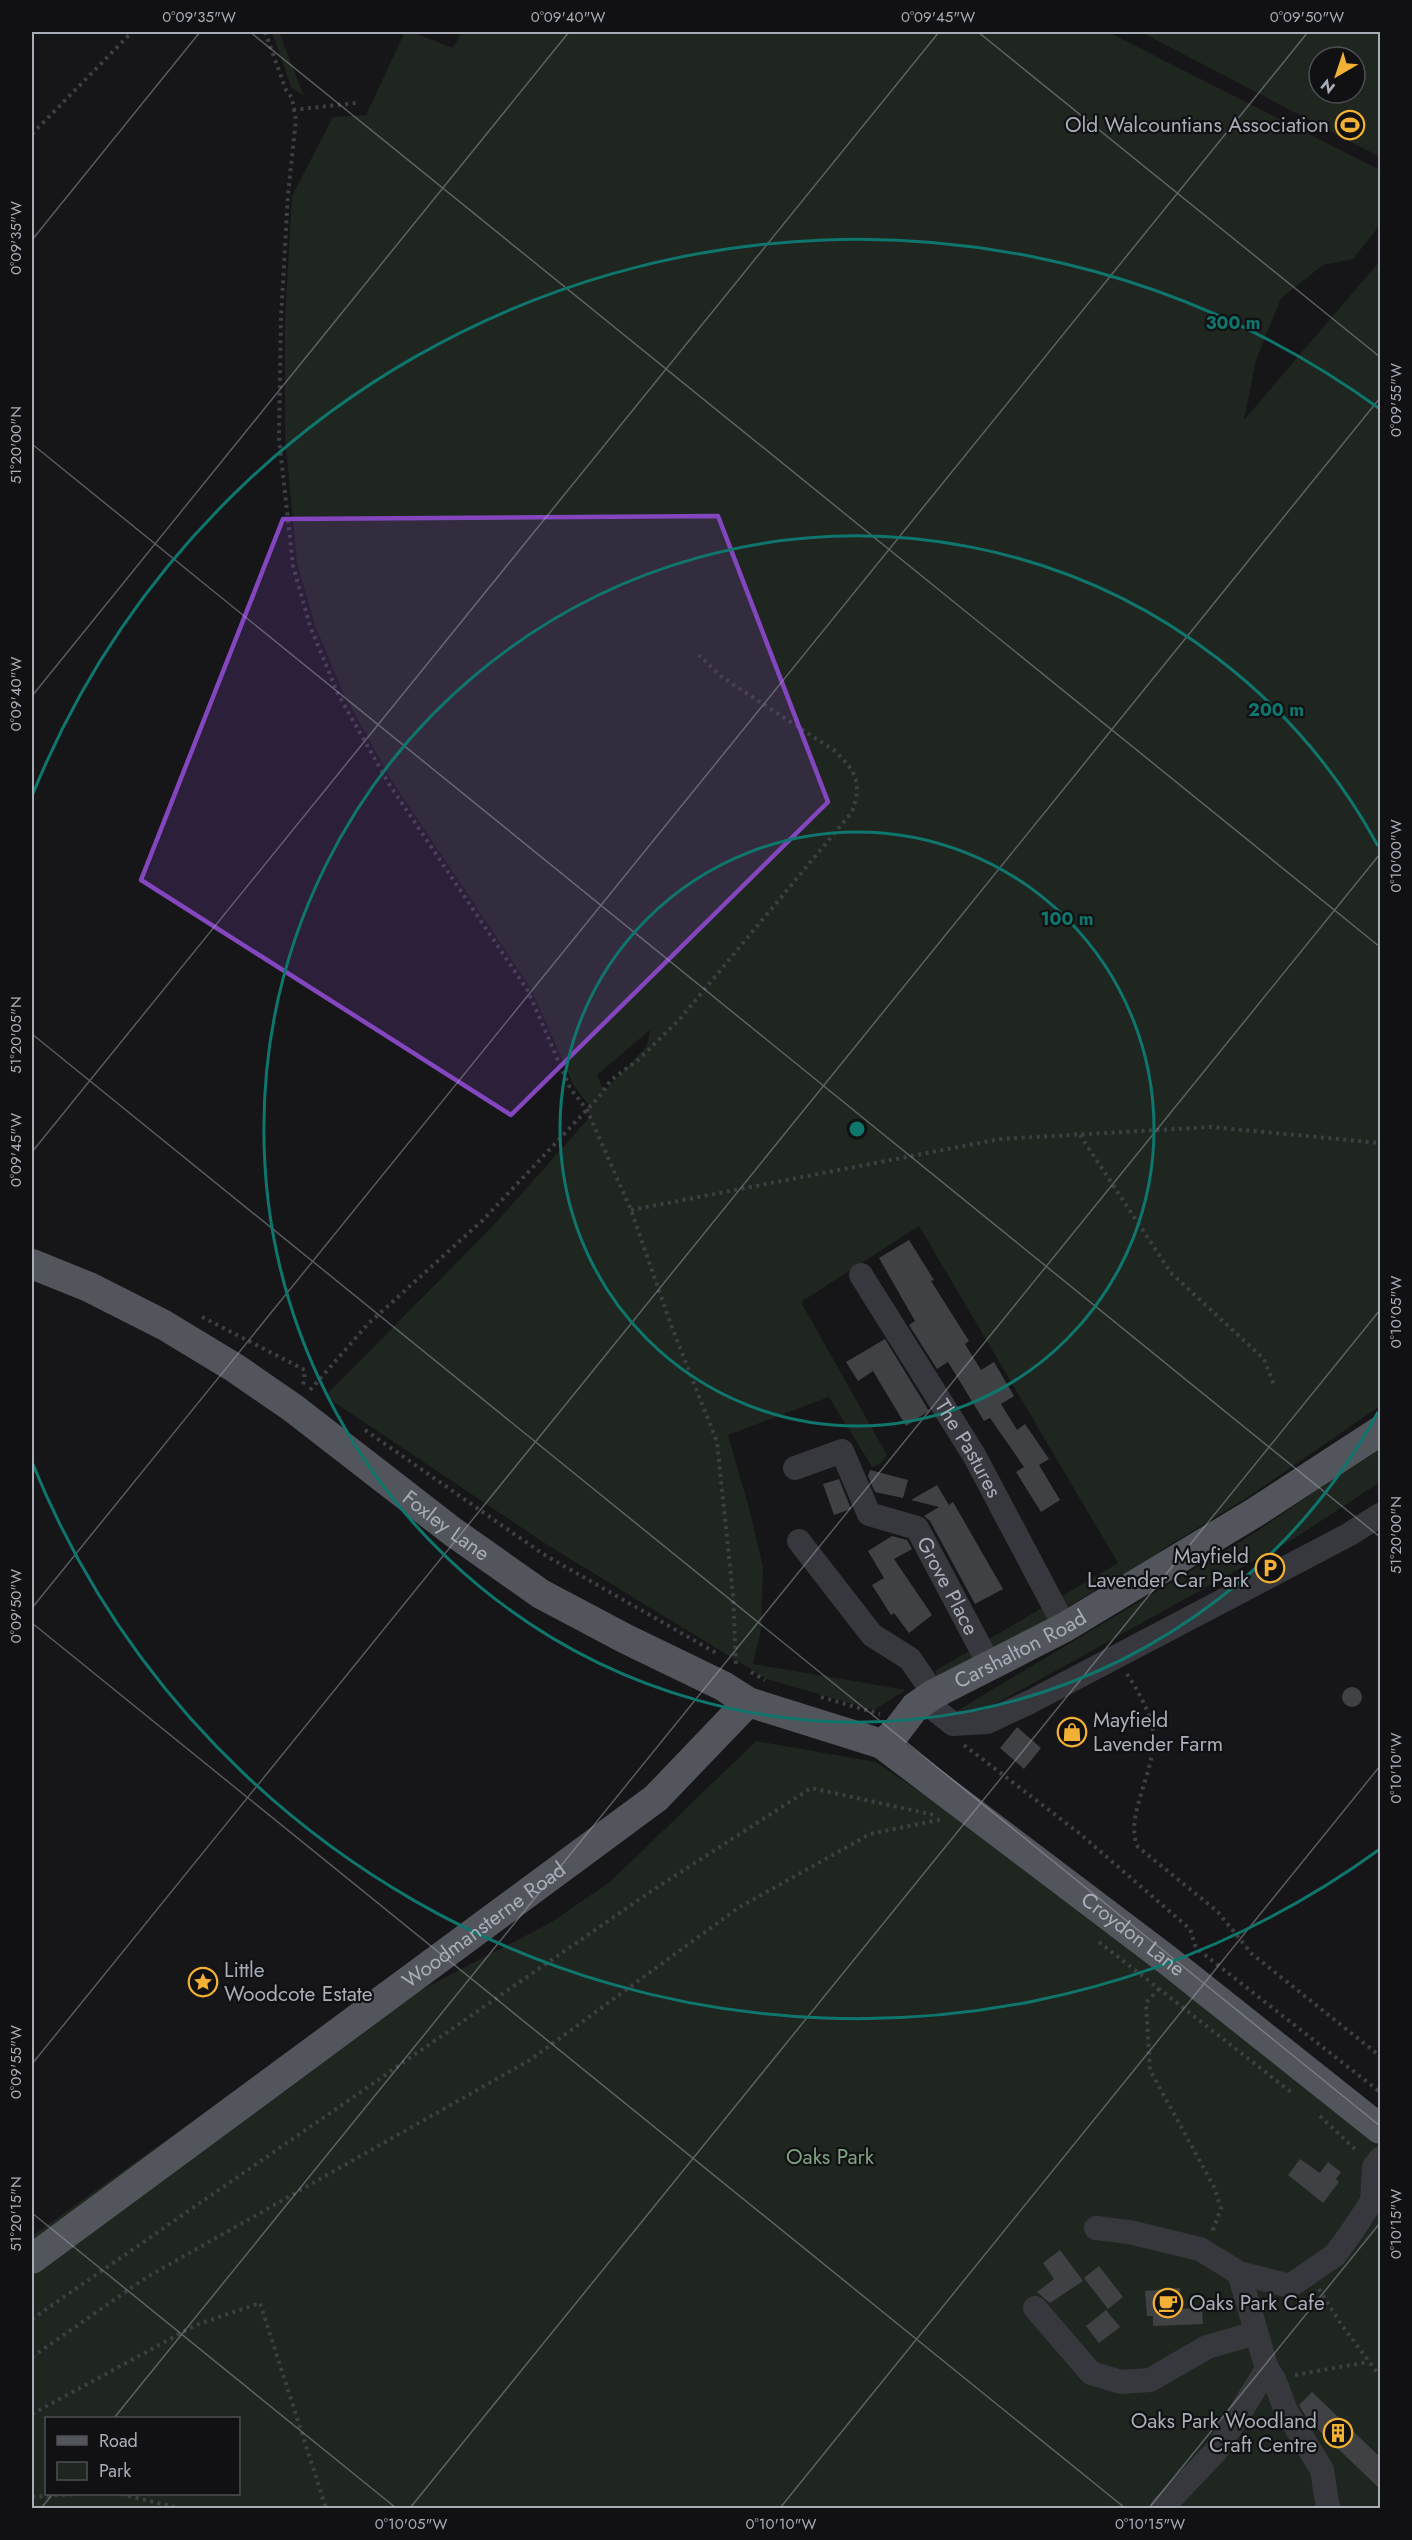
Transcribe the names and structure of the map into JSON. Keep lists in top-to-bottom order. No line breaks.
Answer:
{"streets":{"main road":["Foxley Lane","Carshalton Road","Woodmansterne Road","Croydon Lane"],"street":["The Pastures","Grove Place"]},"crossings":[["The Pastures","Carshalton Road"],["Foxley Lane","Carshalton Road"],["Foxley Lane","Woodmansterne Road"],["Foxley Lane","Croydon Lane"],["Grove Place","Carshalton Road"],["Carshalton Road","Croydon Lane"]],"parks":["Oaks Park"],"places":{"sports":["Old Walcountians Association"],"parking":["Mayfield Lavender Car Park"],"shop":["Mayfield Lavender Farm"],"place":["Little Woodcote Estate"],"cafe":["Oaks Park Cafe"],"building":["Oaks Park Woodland Craft Centre"]},"legend":["Road","Park"],"north":"bottom left","coordinates":["0°09'35\"W","0°09'40\"W","0°09'45\"W","0°09'50\"W","0°09'55\"W","51°20'00\"N","0°10'00\"W","51°20'05\"N","0°10'05\"W","0°10'10\"W","51°20'15\"N","0°10'15\"W"],"rings":["300 m","200 m","100 m"]}
